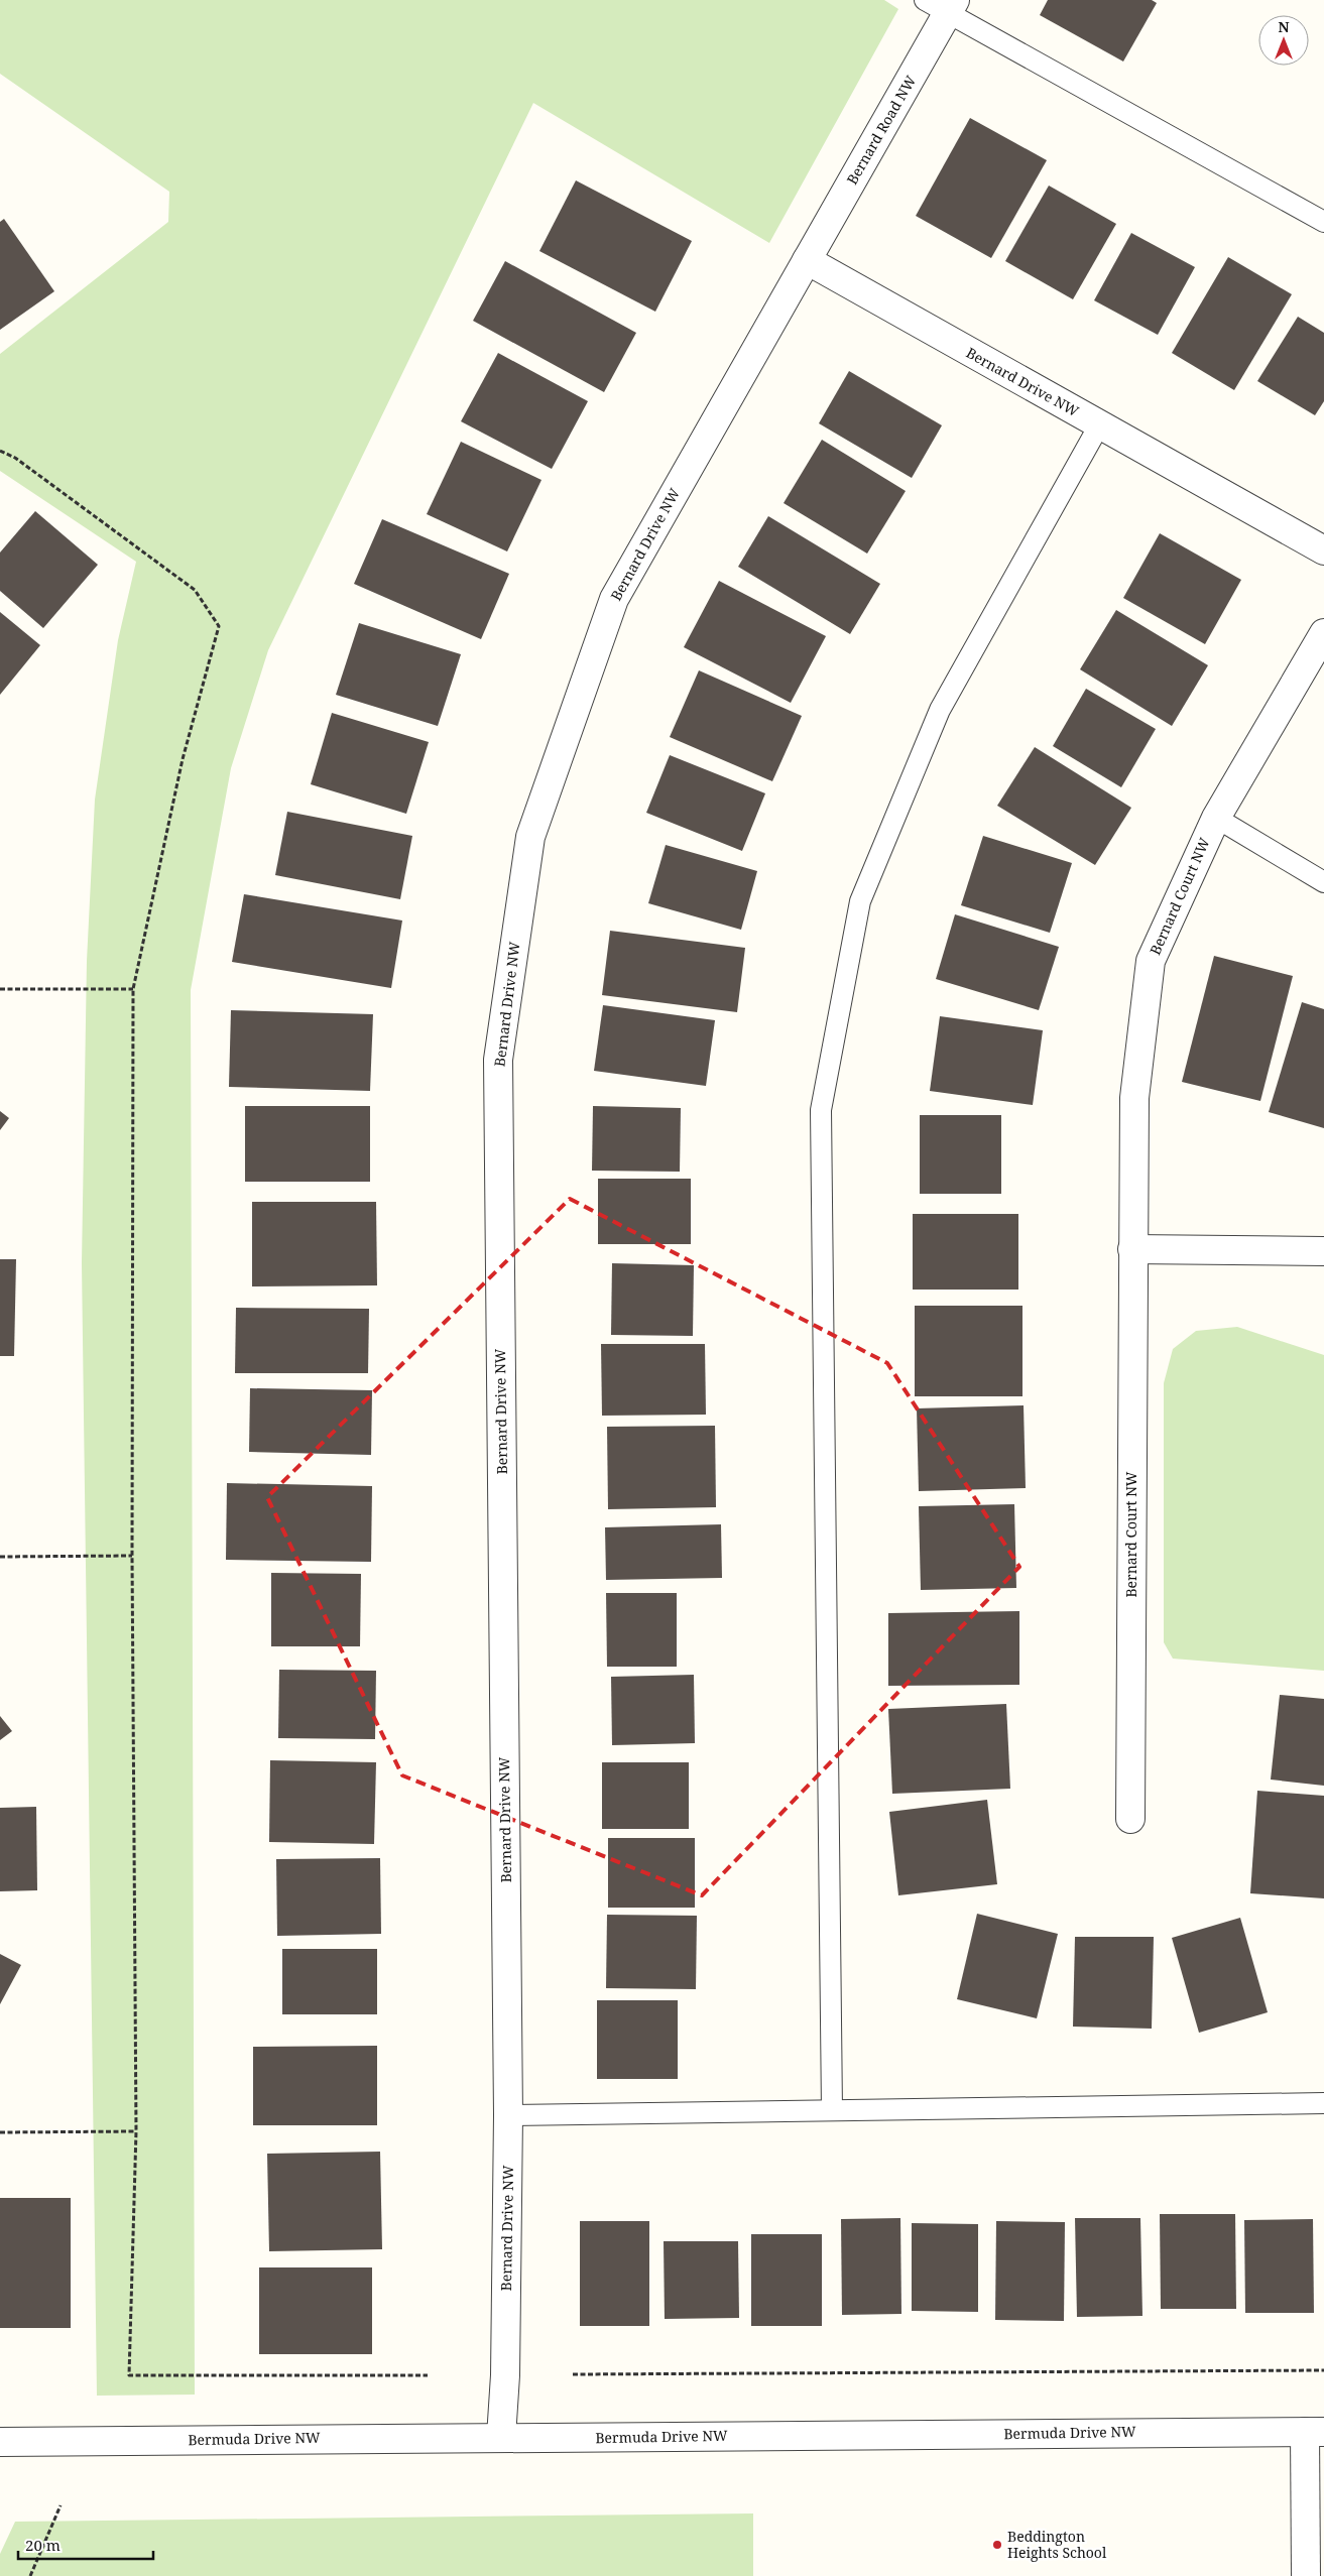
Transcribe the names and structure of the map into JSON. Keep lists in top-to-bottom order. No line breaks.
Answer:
{"streets":{"street":["Bernard Road NW","Bernard Drive NW","Bernard Court NW","Bermuda Drive NW"]},"crossings":[["Bernard Road NW","Bernard Drive NW"],["Bernard Drive NW","Bermuda Drive NW"]],"places":["Beddington Heights School"],"scale_bar":"20 m","north":"top"}
